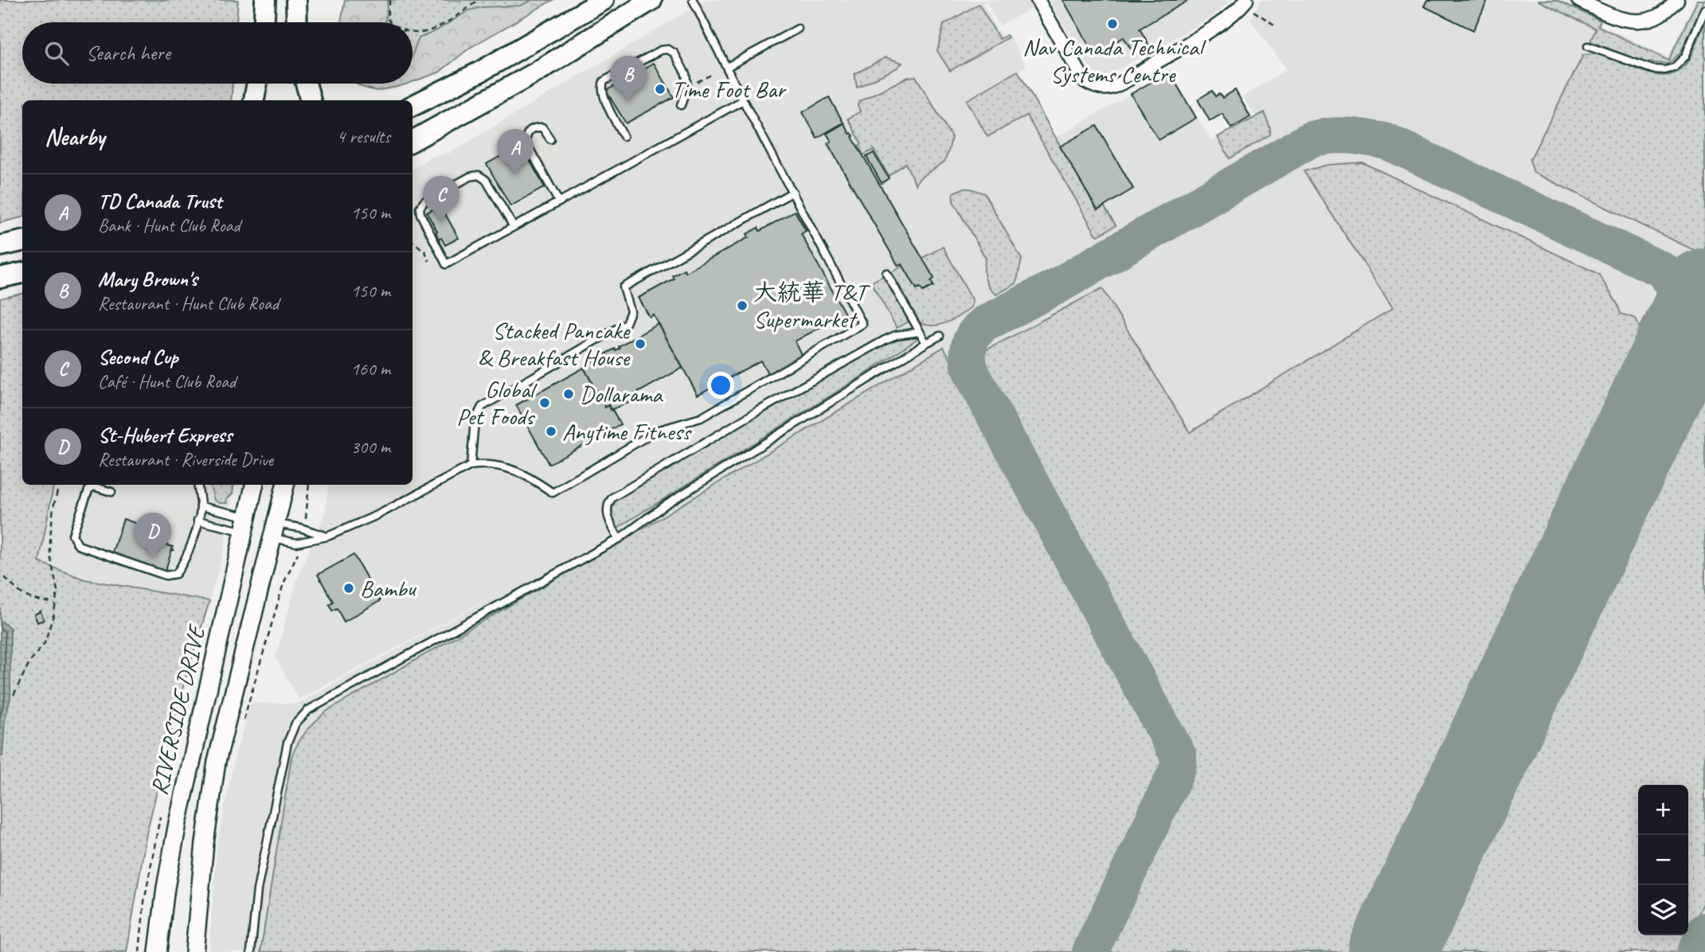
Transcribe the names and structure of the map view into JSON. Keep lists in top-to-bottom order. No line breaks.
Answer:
{"streets":{"main road":["RIVERSIDE DRIVE"]},"places":["Nav Canada Technical Systems Centre","Time Foot Bar","大統華 T&T Supermarket","Stacked Pancake & Breakfast House","Dollarama","Global Pet Foods","Anytime Fitness","Bambu"],"page":{"search":"Search here","pins":["B","A","C","D"],"heading":["Nearby","4 results"],"list":[{"mark":"A","name":"TD Canada Trust","note":"Bank · Hunt Club Road","value":"150 m"},{"mark":"B","name":"Mary Brown's","note":"Restaurant · Hunt Club Road","value":"150 m"},{"mark":"C","name":"Second Cup","note":"Café · Hunt Club Road","value":"160 m"},{"mark":"D","name":"St-Hubert Express","note":"Restaurant · Riverside Drive","value":"300 m"}],"map_buttons":["+","−"]}}
